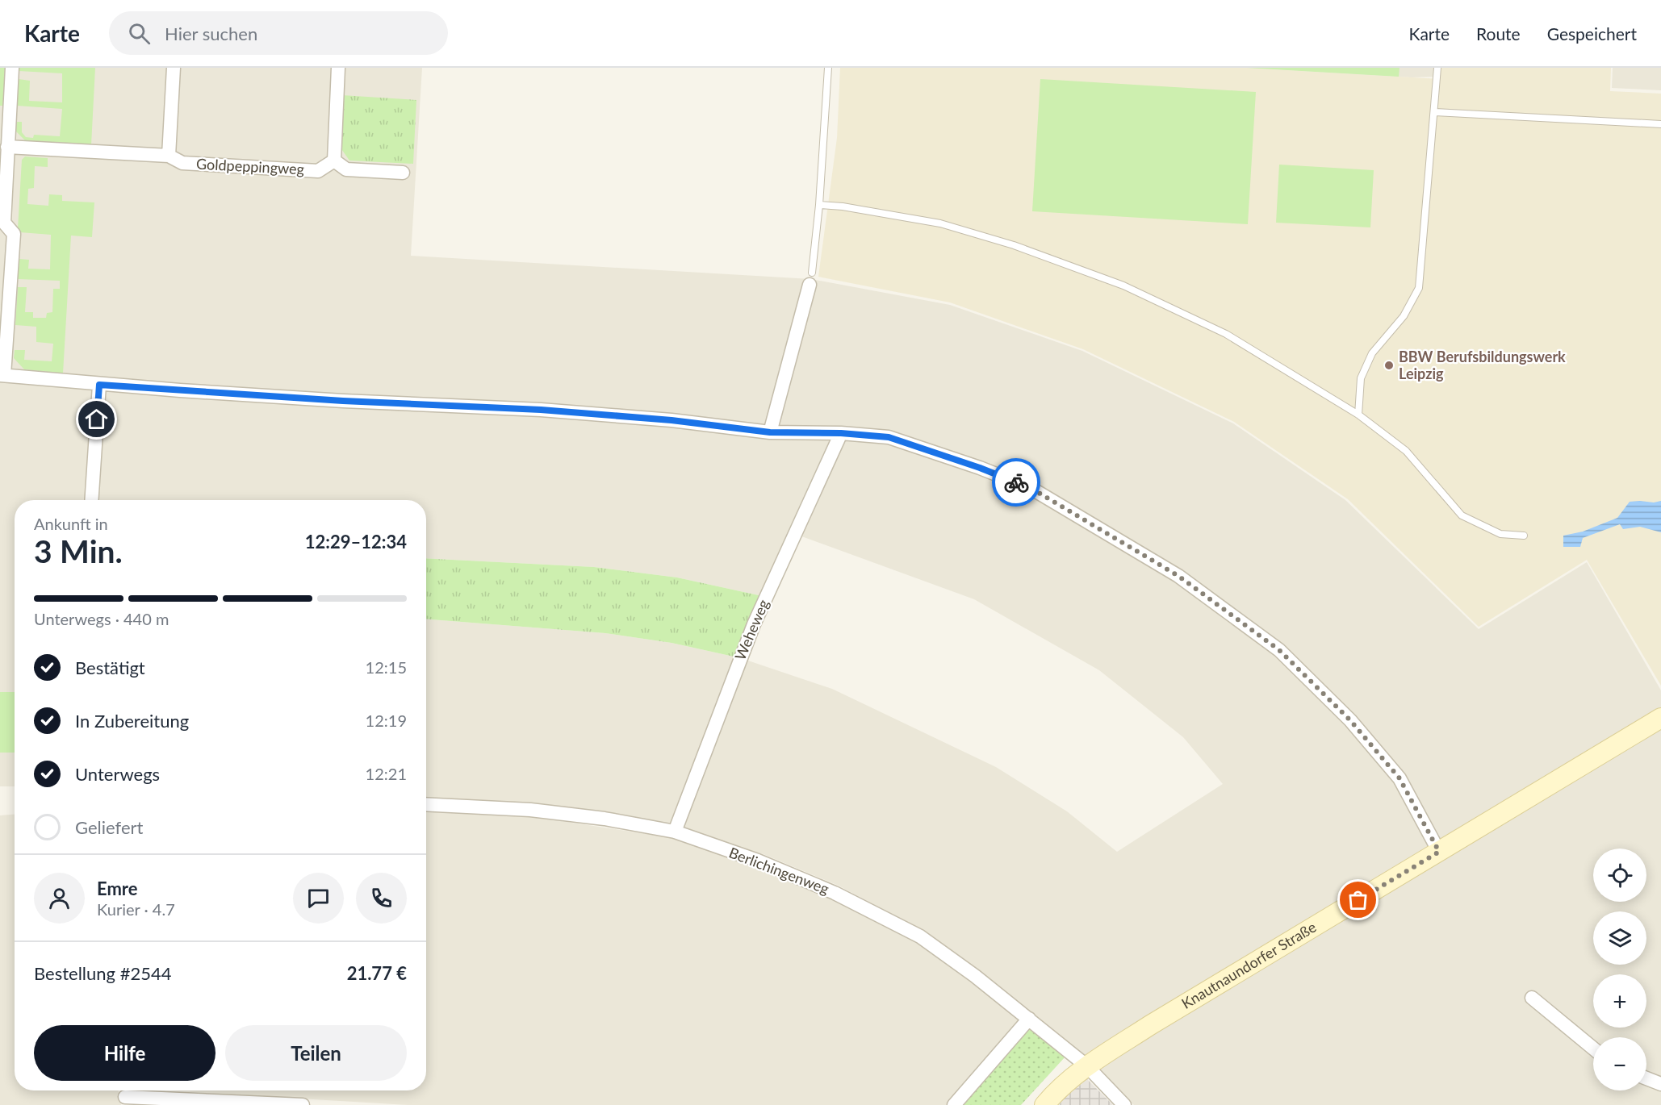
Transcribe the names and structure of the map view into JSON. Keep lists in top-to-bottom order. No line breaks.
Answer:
{"streets":{"main road":["Knautnaundorfer Straße"],"street":["Goldpeppingweg","Weheweg","Berlichingenweg"]},"crossings":[["Weheweg","Berlichingenweg"],["Berlichingenweg","Knautnaundorfer Straße"]],"places":["BBW Berufsbildungswerk Leipzig"],"page":{"header":"Karte","search":"Hier suchen","nav":["Karte","Route","Gespeichert"],"heading":["3 Min.","Ankunft in","12:29–12:34"],"panel":["Emre","Kurier · 4.7","Bestellung #2544","21.77 €"],"bar":"Unterwegs · 440 m","list":[["Bestätigt","12:15"],["In Zubereitung","12:19"],["Unterwegs","12:21"],"Geliefert"],"map_buttons":["+","−"],"buttons":["Hilfe","Teilen"]}}
